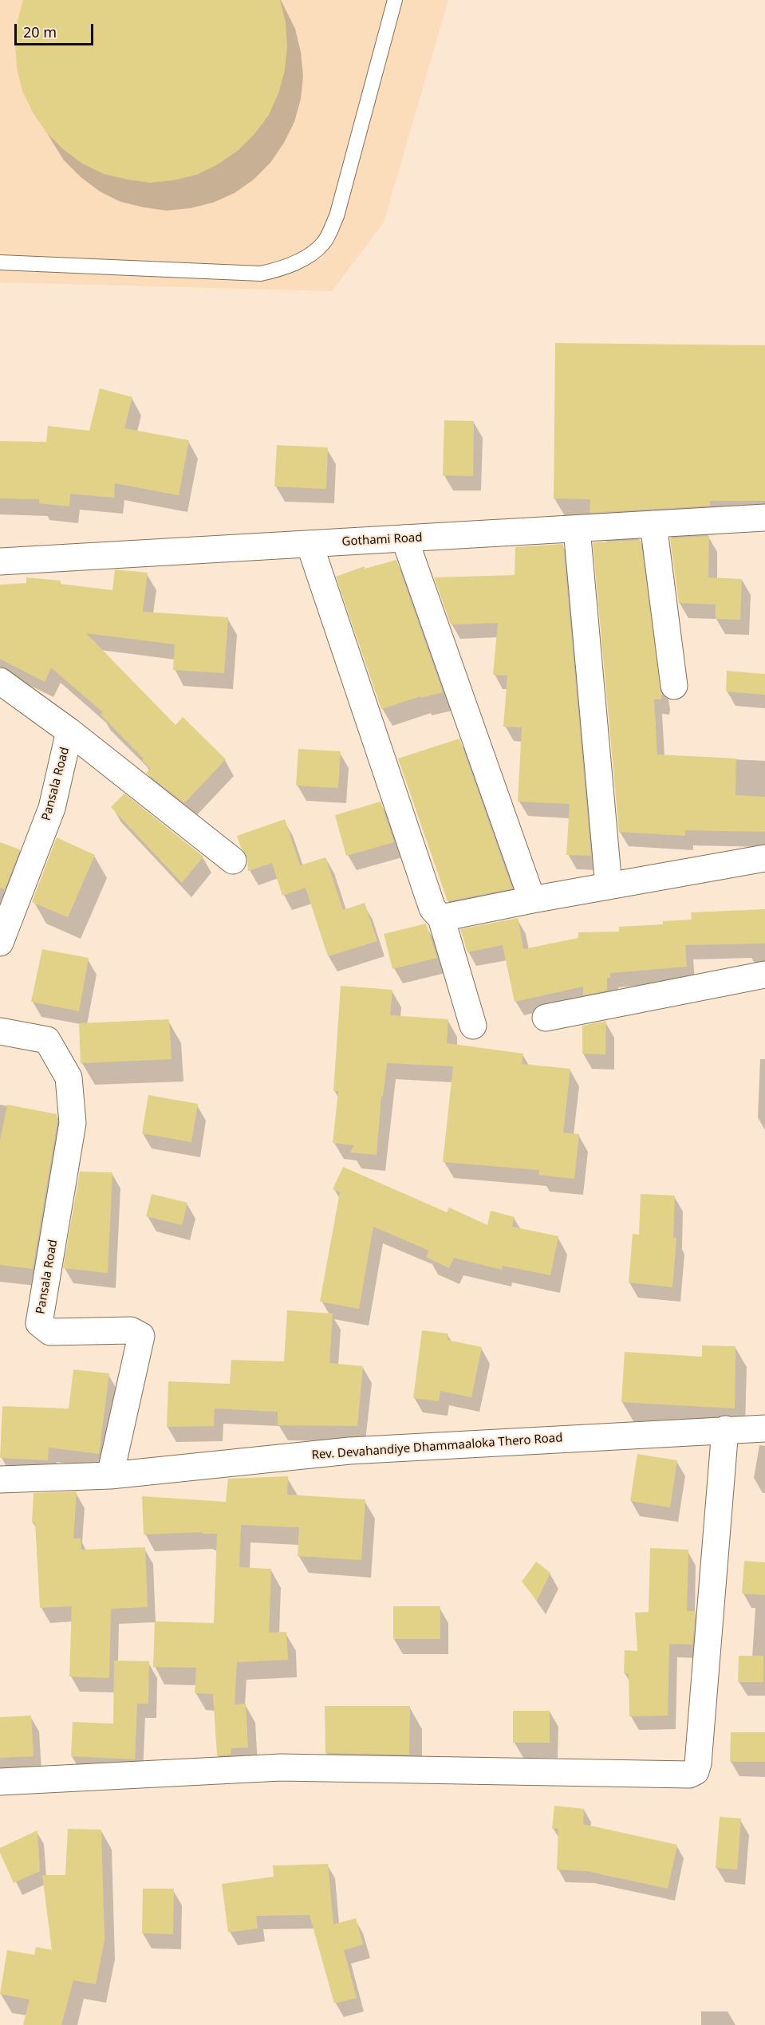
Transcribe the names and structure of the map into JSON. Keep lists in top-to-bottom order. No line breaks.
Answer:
{"streets":{"street":["Gothami Road","Pansala Road","Rev. Devahandiye Dhammaaloka Thero Road"]},"crossings":[["Pansala Road","Rev. Devahandiye Dhammaaloka Thero Road"]],"scale_bar":"20 m"}
